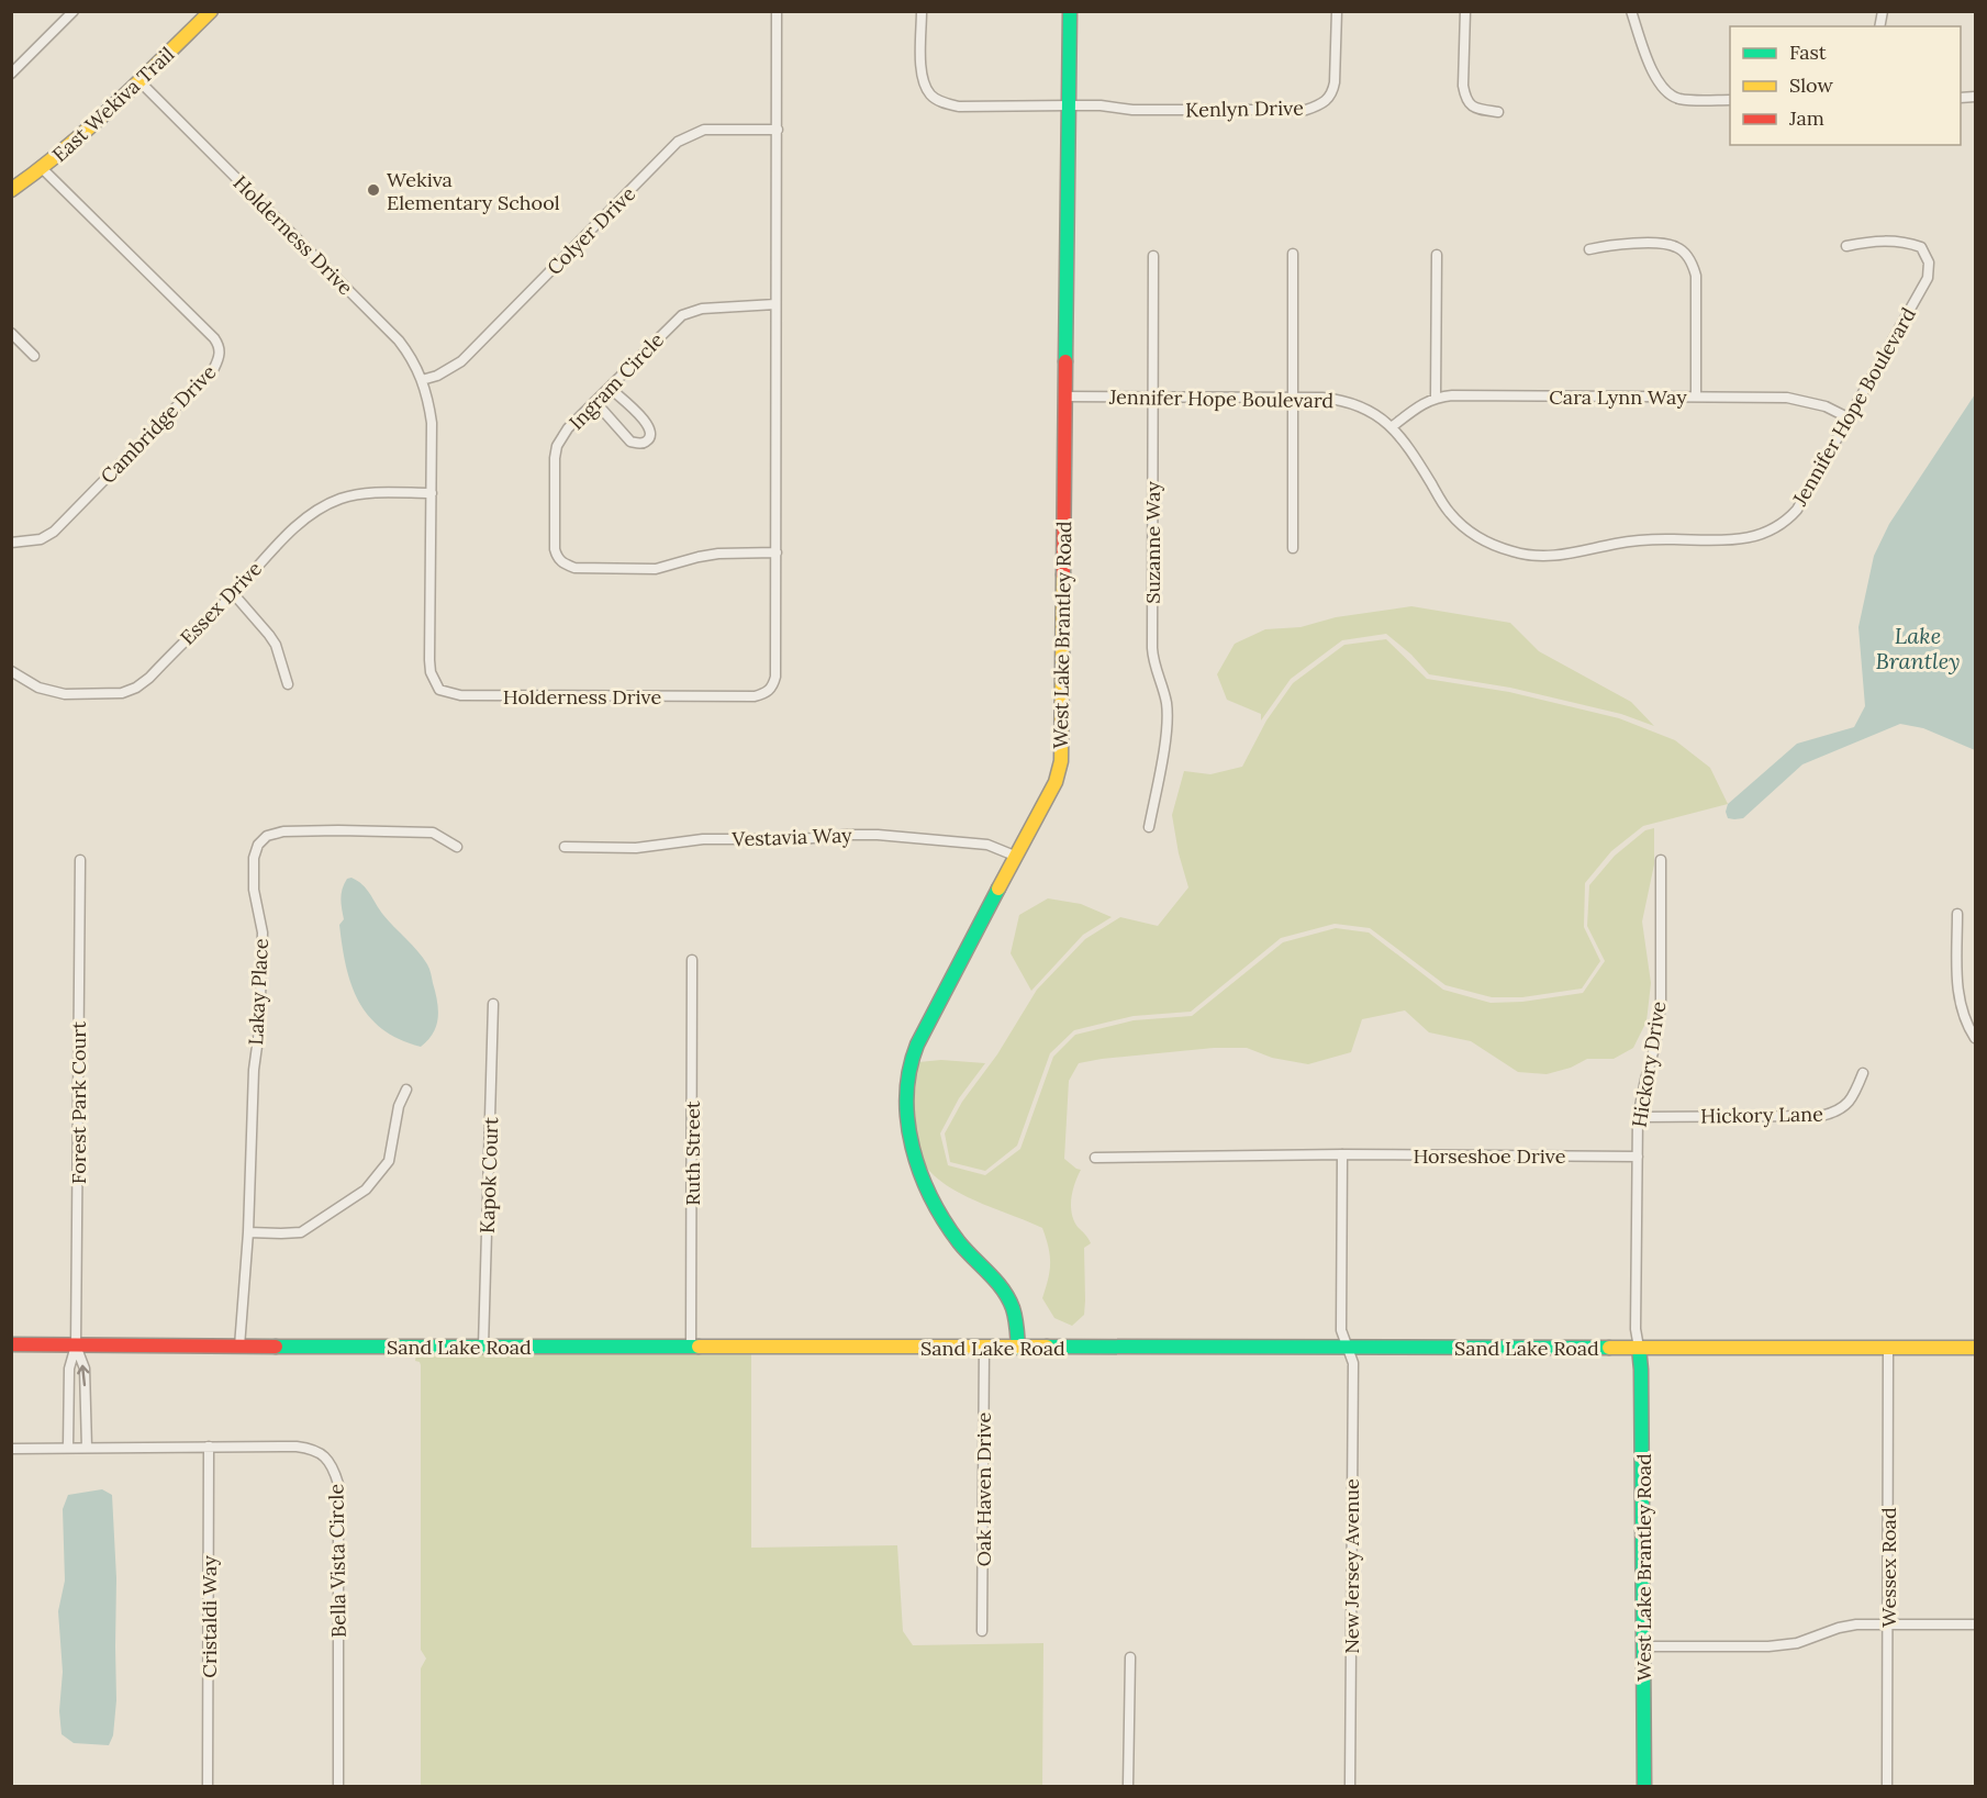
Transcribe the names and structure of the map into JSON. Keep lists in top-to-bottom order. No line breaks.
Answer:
{"streets":{"street":["East Wekiva Trail","Kenlyn Drive","Colyer Drive","Holderness Drive","Ingram Circle","Cara Lynn Way","Jennifer Hope Boulevard","Cambridge Drive","Suzanne Way","Essex Drive","West Lake Brantley Road","Vestavia Way","Lakay Place","Hickory Drive","Forest Park Court","Hickory Lane","Ruth Street","Horseshoe Drive","Kapok Court","Sand Lake Road","Oak Haven Drive","Bella Vista Circle","New Jersey Avenue","Wessex Road","Cristaldi Way"]},"crossings":[["East Wekiva Trail","Holderness Drive"],["East Wekiva Trail","Cambridge Drive"],["Kenlyn Drive","West Lake Brantley Road"],["Colyer Drive","Holderness Drive"],["Holderness Drive","Ingram Circle"],["Holderness Drive","Essex Drive"],["Cara Lynn Way","Jennifer Hope Boulevard"],["Jennifer Hope Boulevard","Suzanne Way"],["Jennifer Hope Boulevard","West Lake Brantley Road"],["West Lake Brantley Road","Vestavia Way"],["West Lake Brantley Road","Hickory Drive"],["West Lake Brantley Road","Sand Lake Road"],["Lakay Place","Sand Lake Road"],["Hickory Drive","Hickory Lane"],["Hickory Drive","Horseshoe Drive"],["Hickory Drive","Sand Lake Road"],["Forest Park Court","Sand Lake Road"],["Ruth Street","Sand Lake Road"],["Kapok Court","Sand Lake Road"],["Sand Lake Road","Oak Haven Drive"],["Sand Lake Road","New Jersey Avenue"],["Sand Lake Road","Wessex Road"],["Bella Vista Circle","Cristaldi Way"]],"water":["Lake Brantley"],"places":["Wekiva Elementary School"],"legend":["Fast","Slow","Jam"]}
